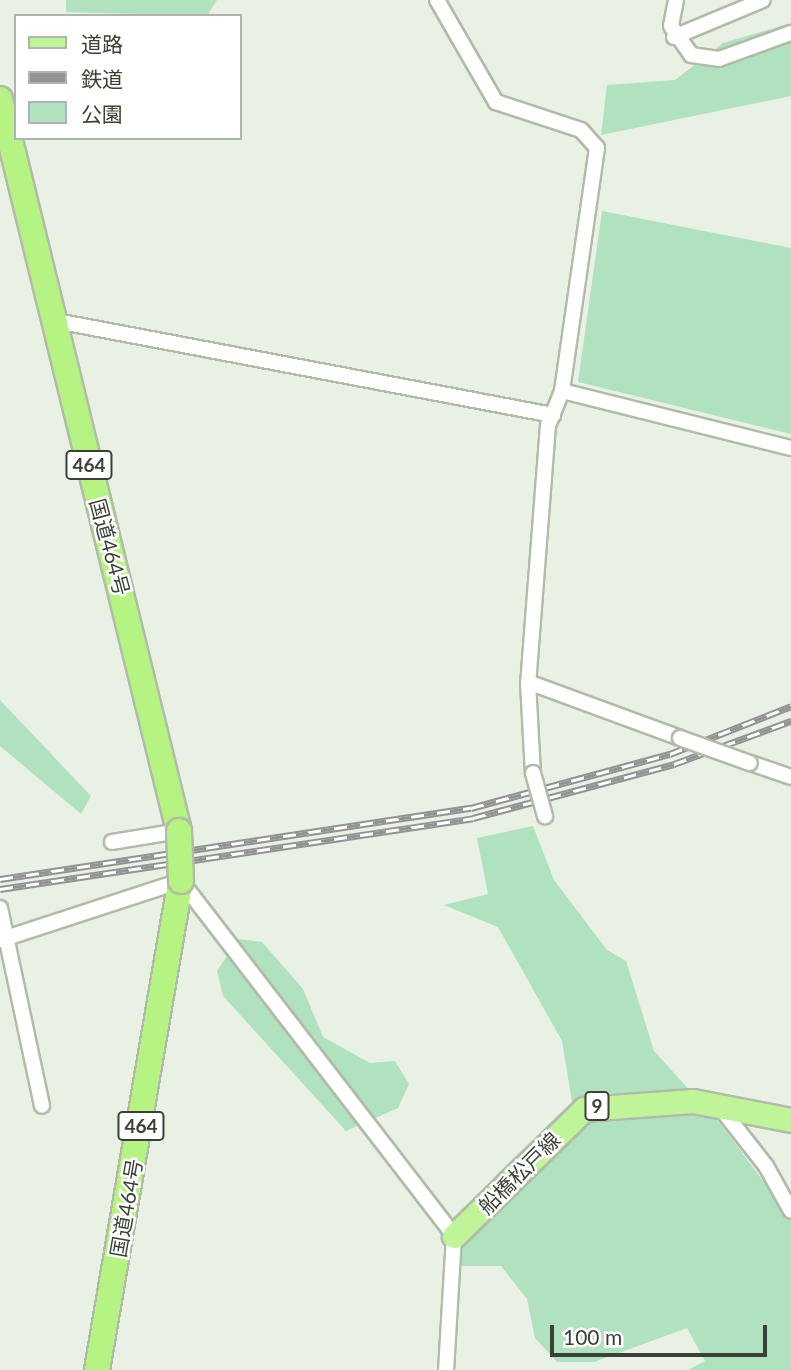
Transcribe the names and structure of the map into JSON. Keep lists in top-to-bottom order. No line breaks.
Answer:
{"streets":{"highway":["464","国道464号"],"main road":["9","船橋松戸線"]},"crossings":[["464","国道464号"]],"legend":["道路","鉄道","公園"],"scale_bar":"100 m"}
